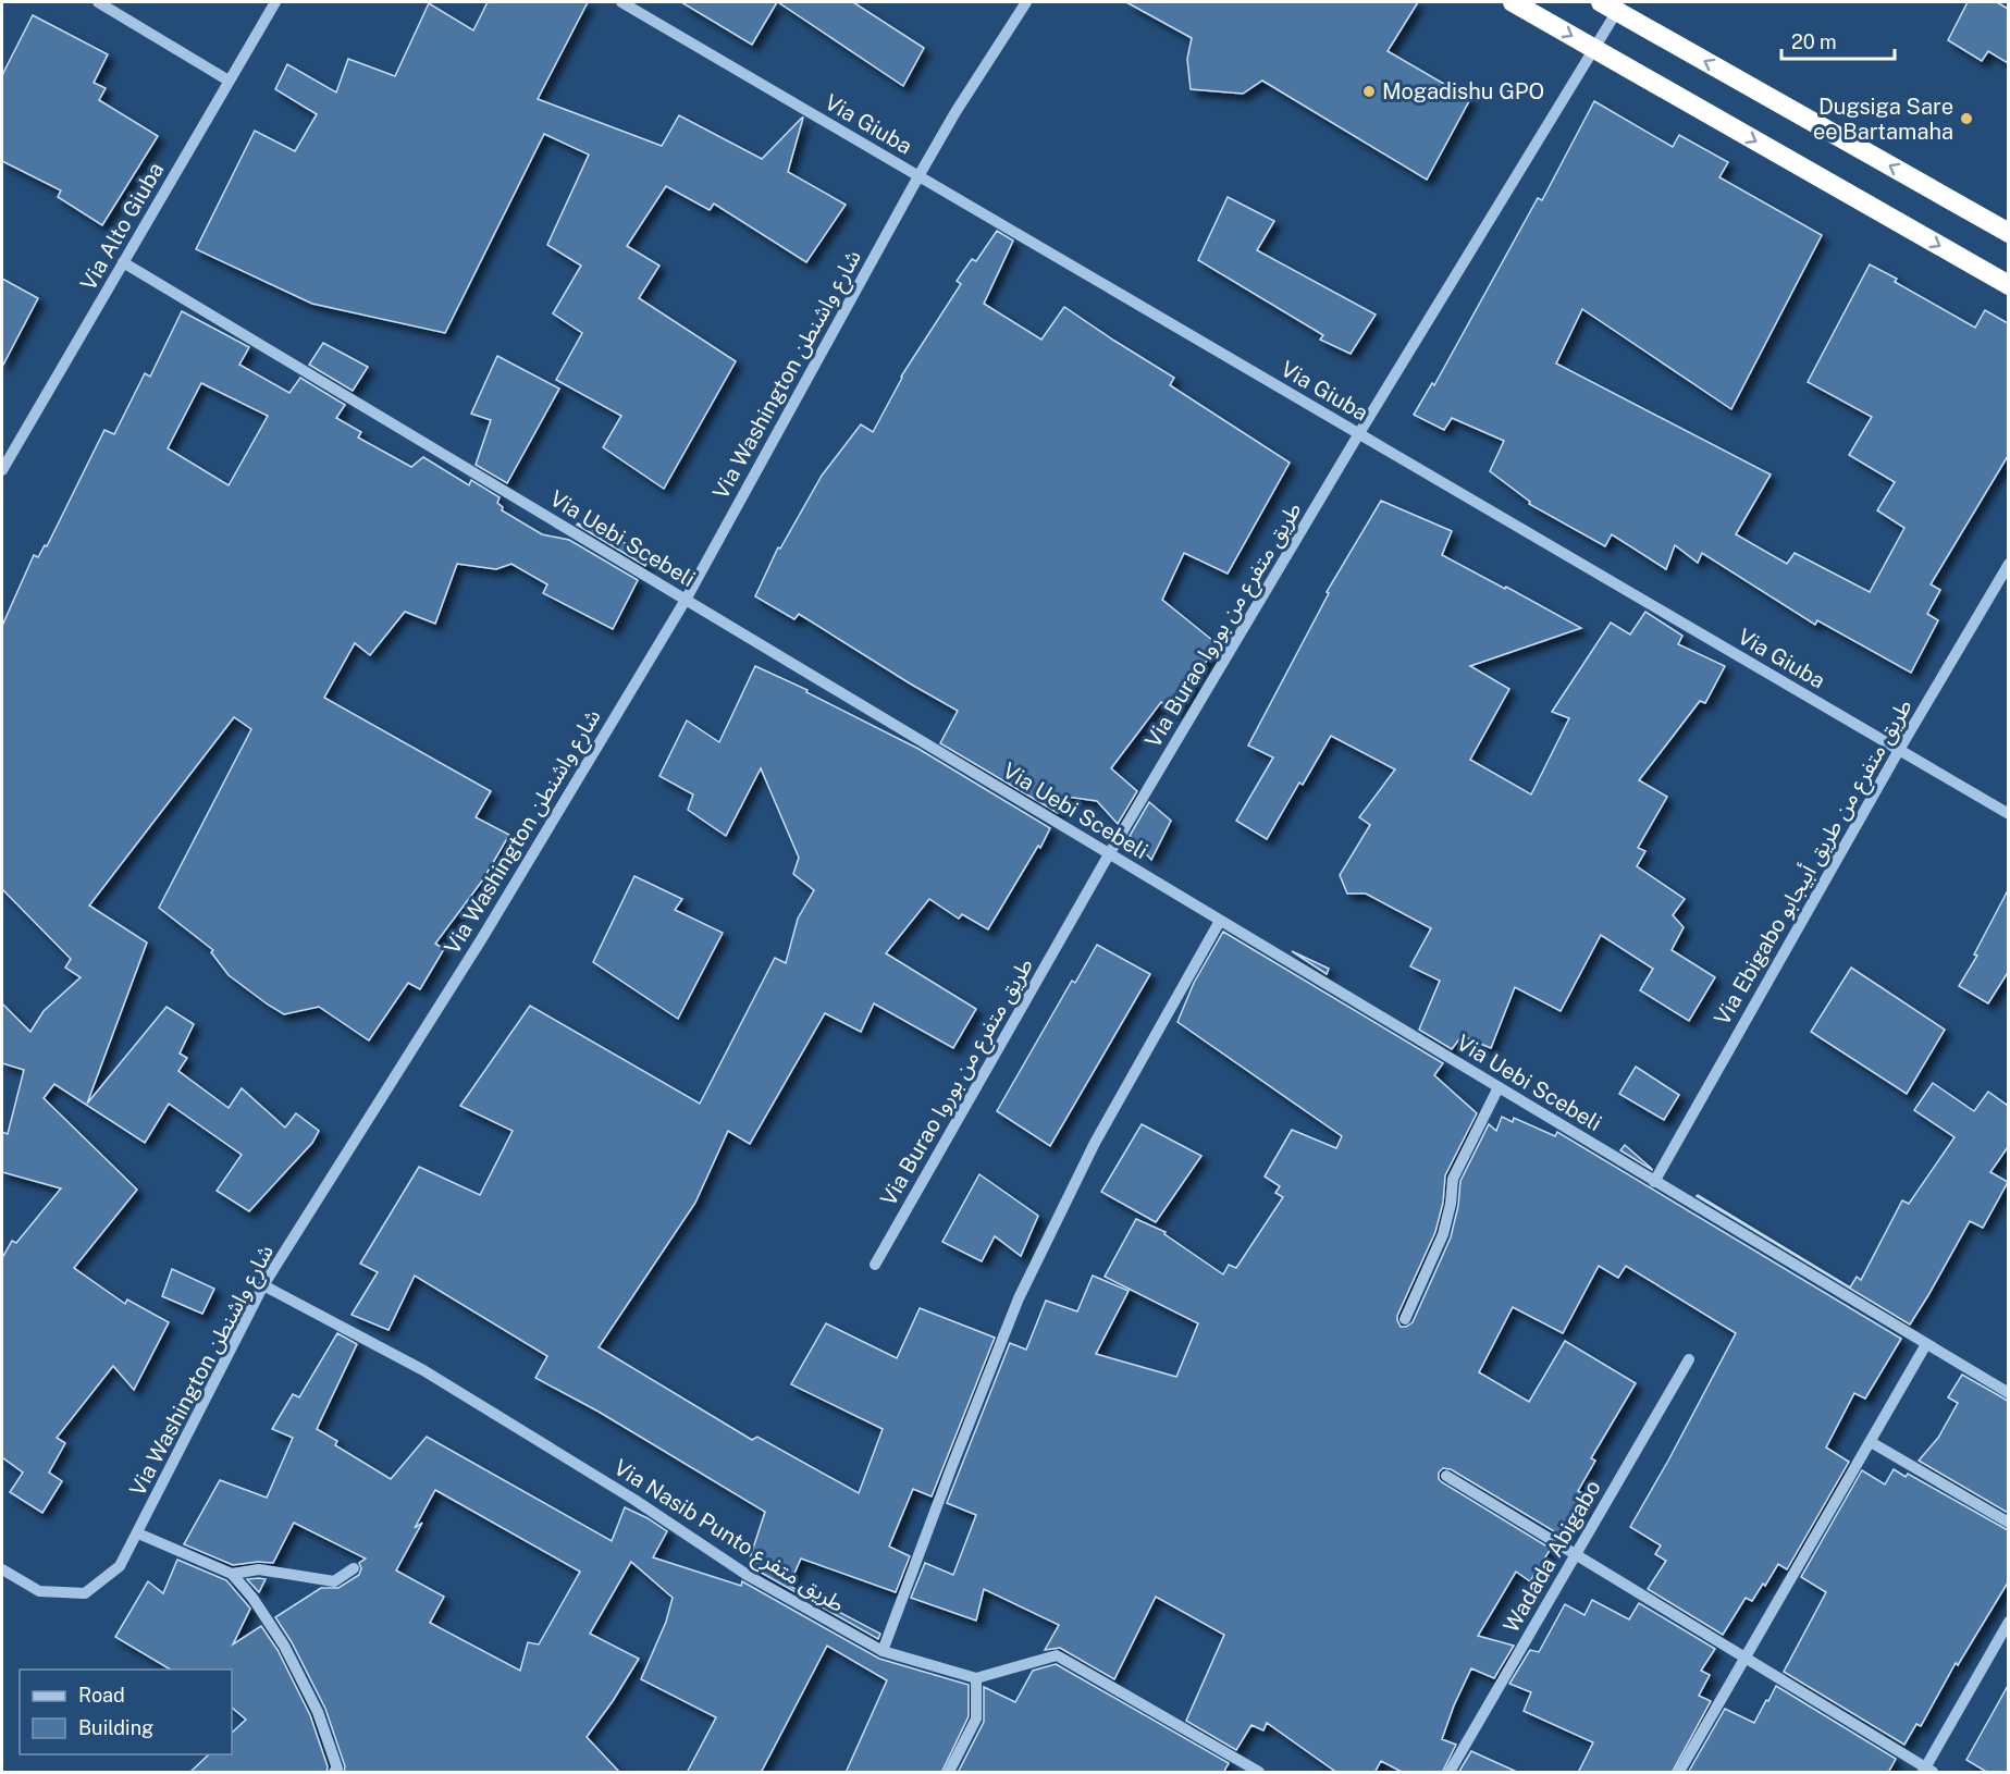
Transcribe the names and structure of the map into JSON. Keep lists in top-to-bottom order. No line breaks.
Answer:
{"streets":{"street":["Via Giuba","Via Alto Giuba","Via Washington شارع واشنطن","Via Uebi Scebeli","Via Burao طريق متفرع من بوروا","Via Ebigabo طريق متفرع من طريق أبيجابو","Via Nasib Punto طريق متفرع","Wadada Abigabo"]},"crossings":[["Via Giuba","Via Washington شارع واشنطن"],["Via Giuba","Via Burao طريق متفرع من بوروا"],["Via Giuba","Via Ebigabo طريق متفرع من طريق أبيجابو"],["Via Alto Giuba","Via Uebi Scebeli"],["Via Washington شارع واشنطن","Via Uebi Scebeli"],["Via Washington شارع واشنطن","Via Nasib Punto طريق متفرع"],["Via Uebi Scebeli","Via Burao طريق متفرع من بوروا"],["Via Uebi Scebeli","Via Ebigabo طريق متفرع من طريق أبيجابو"]],"places":["Mogadishu GPO","Dugsiga Sare ee Bartamaha"],"legend":["Road","Building"],"scale_bar":"20 m"}
